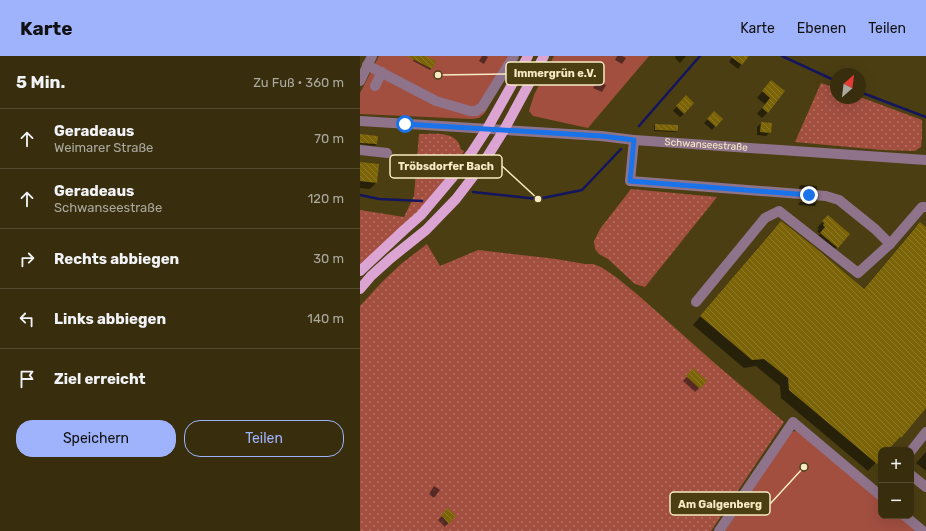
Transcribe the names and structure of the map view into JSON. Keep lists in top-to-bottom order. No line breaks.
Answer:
{"streets":{"street":["Schwanseestraße"]},"places":["Immergrün e.V.","Tröbsdorfer Bach","Am Galgenberg"],"north":"top right","page":{"header":"Karte","nav":["Karte","Ebenen","Teilen"],"heading":["5 Min.","Zu Fuß · 360 m"],"list":[["Geradeaus","Weimarer Straße","70 m"],["Geradeaus","Schwanseestraße","120 m"],["Rechts abbiegen","30 m"],["Links abbiegen","140 m"],"Ziel erreicht"],"buttons":["Speichern","Teilen"],"map_buttons":["+","−"]}}
